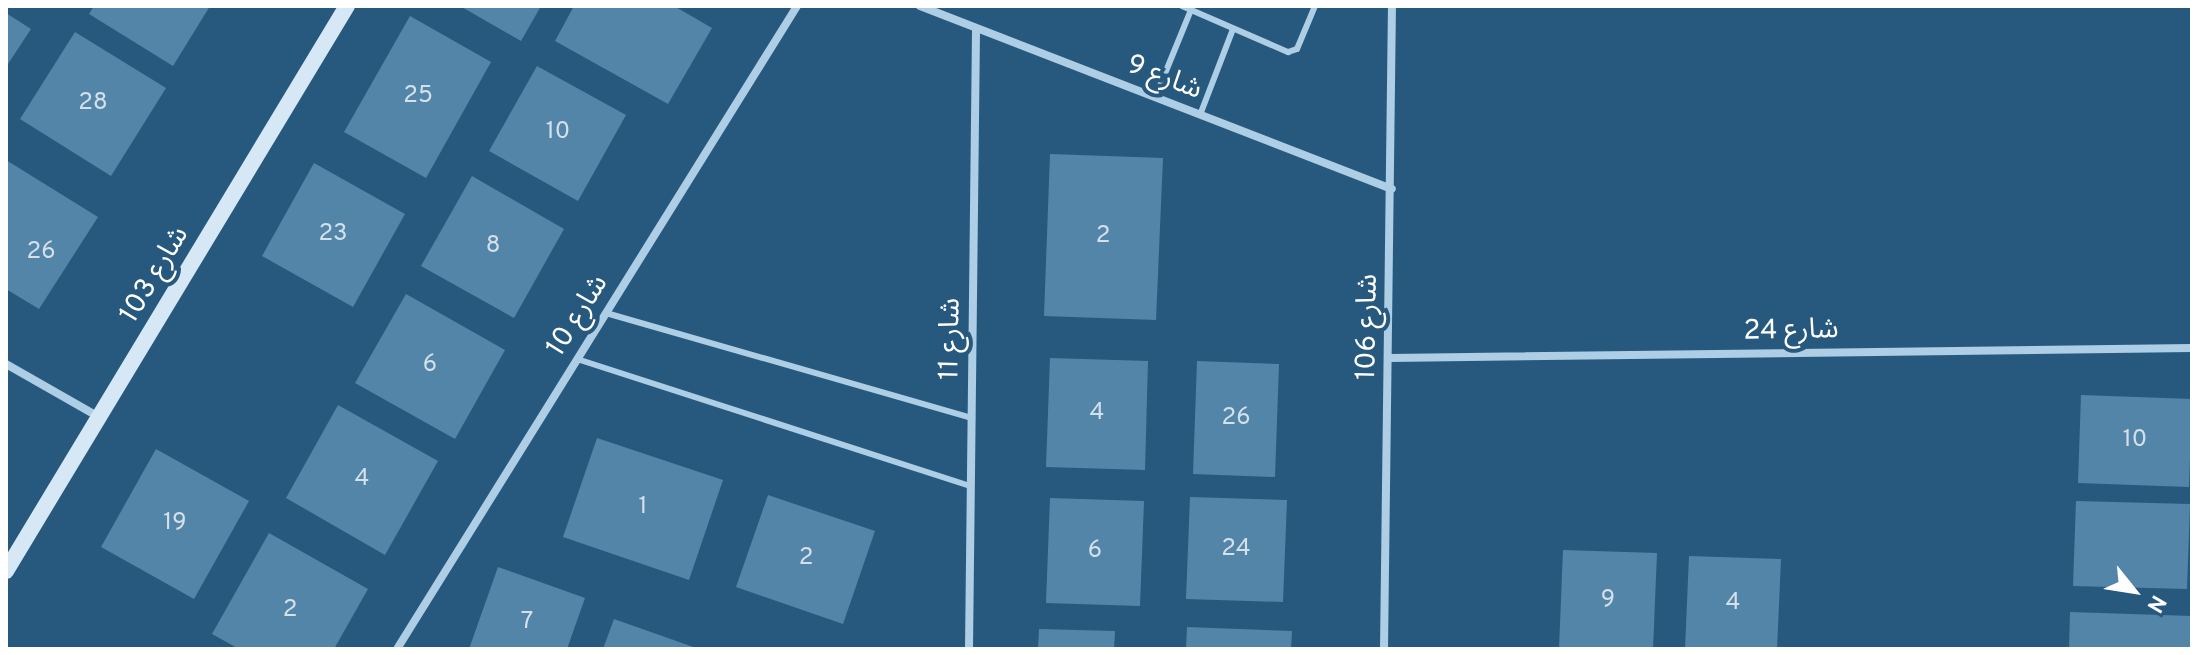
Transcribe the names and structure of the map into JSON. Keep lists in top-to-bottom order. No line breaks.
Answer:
{"streets":{"street":["شارع 9","شارع 103","شارع 10","شارع 106","شارع 24","شارع 11"]},"crossings":[["شارع 9","شارع 106"],["شارع 9","شارع 11"],["شارع 106","شارع 24"]],"house_numbers":["25","28","10","23","2","8","26","6","4","26","10","4","1","19","24","6","2","9","4","2","7"],"north":"bottom right"}
